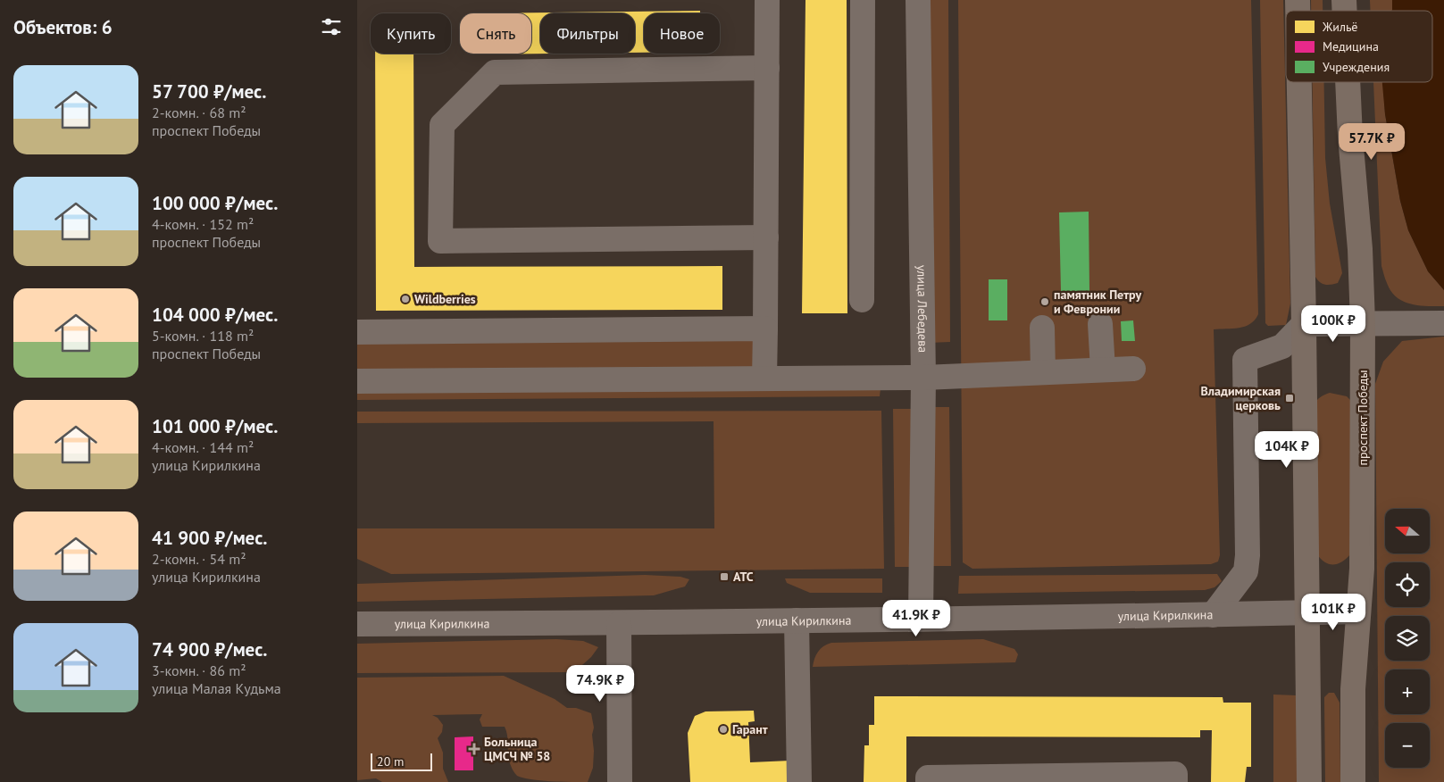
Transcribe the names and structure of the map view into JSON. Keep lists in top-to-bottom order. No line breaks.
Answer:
{"streets":{"main road":["проспект Победы"],"street":["улица Лебедева","улица Кирилкина"]},"crossings":[["улица Лебедева","улица Кирилкина"],["проспект Победы","улица Кирилкина"]],"places":{"other":["Wildberries","памятник Петру и Февронии","Гарант"],"transit":["Владимирская церковь","АТС"],"health":["Больница ЦМСЧ № 58"]},"legend":["Жильё","Медицина","Учреждения"],"scale_bar":"20 m","north":"left","page":{"heading":"Объектов: 6","chip":["Купить","Снять","Фильтры","Новое"],"list":[{"name":"57 700 ₽/мес.","note":"2-комн. · 68 m² · проспект Победы"},{"name":"100 000 ₽/мес.","note":"4-комн. · 152 m² · проспект Победы"},{"name":"104 000 ₽/мес.","note":"5-комн. · 118 m² · проспект Победы"},{"name":"101 000 ₽/мес.","note":"4-комн. · 144 m² · улица Кирилкина"},{"name":"41 900 ₽/мес.","note":"2-комн. · 54 m² · улица Кирилкина"},{"name":"74 900 ₽/мес.","note":"3-комн. · 86 m² · улица Малая Кудьма"}],"price":["57.7K ₽","100K ₽","104K ₽","101K ₽","41.9K ₽","74.9K ₽"],"map_buttons":["+","−"],"scale":"20 m"}}
